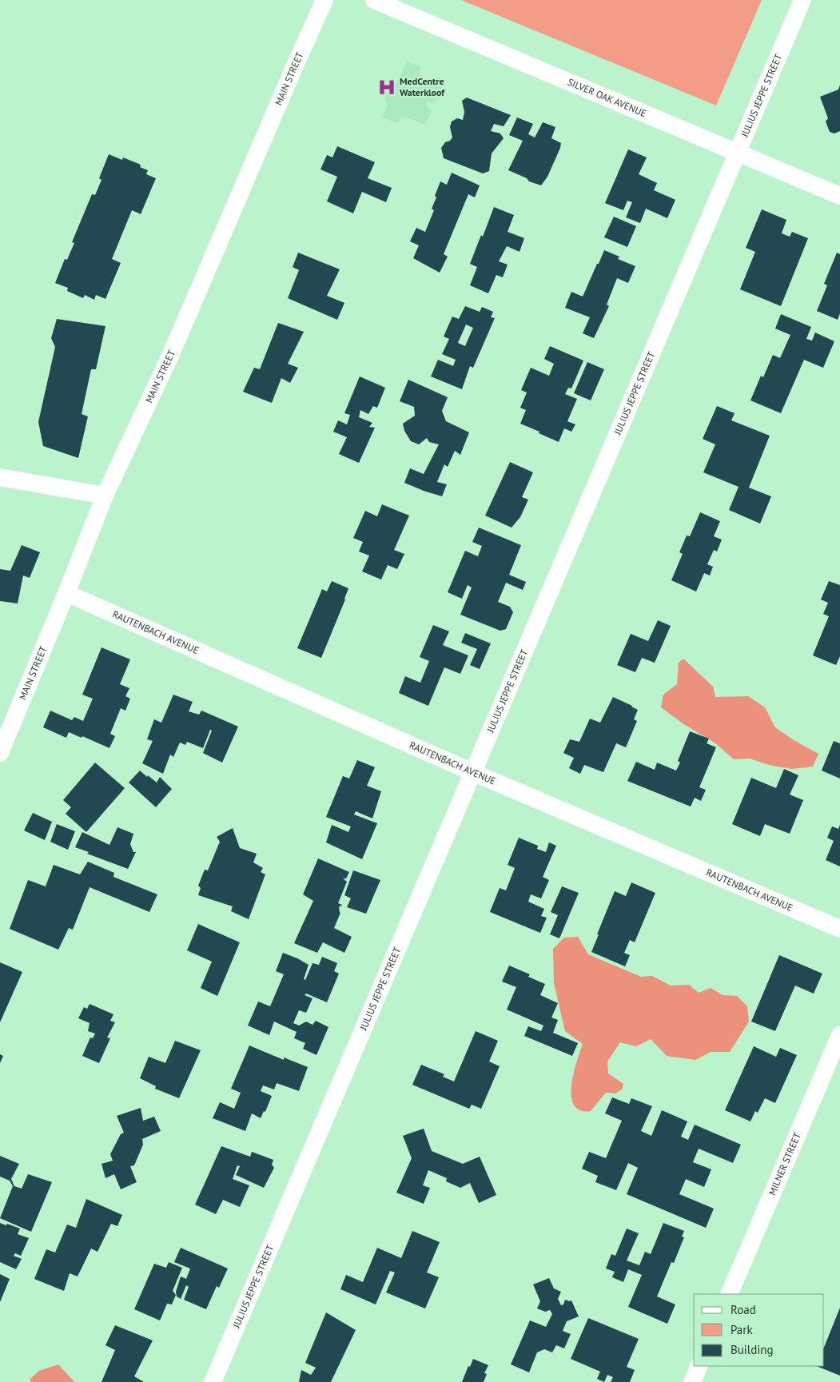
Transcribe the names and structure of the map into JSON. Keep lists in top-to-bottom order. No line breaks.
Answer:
{"streets":{"street":["MAIN STREET","JULIUS JEPPE STREET","SILVER OAK AVENUE","RAUTENBACH AVENUE","MILNER STREET"]},"crossings":[["MAIN STREET","RAUTENBACH AVENUE"],["JULIUS JEPPE STREET","SILVER OAK AVENUE"],["JULIUS JEPPE STREET","RAUTENBACH AVENUE"]],"places":{"hospital":["MedCentre Waterkloof"]},"legend":["Road","Park","Building"]}
